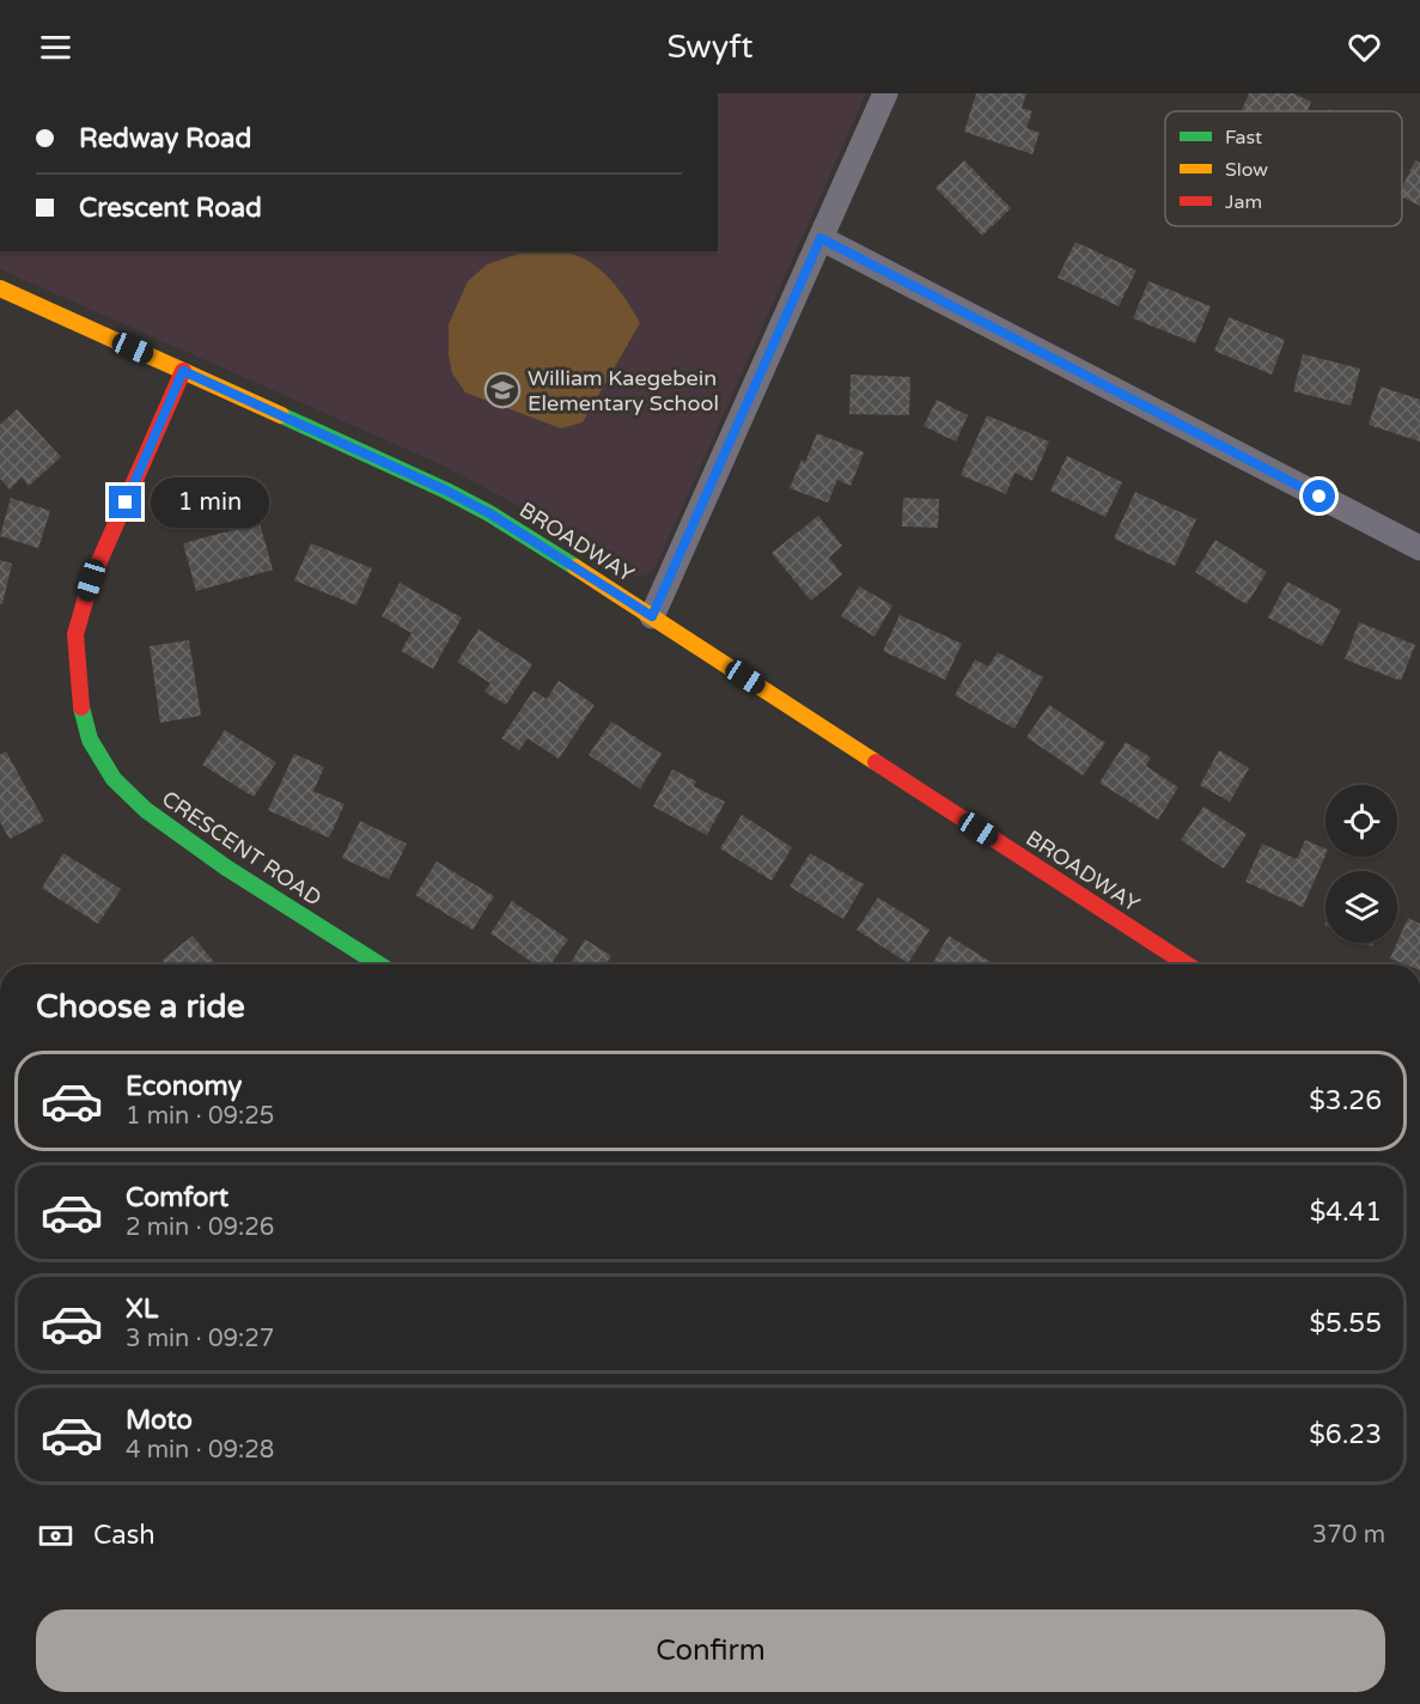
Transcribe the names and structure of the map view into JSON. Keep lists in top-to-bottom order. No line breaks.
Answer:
{"streets":{"street":["BROADWAY","CRESCENT ROAD"]},"crossings":[["BROADWAY","CRESCENT ROAD"]],"places":{"school or university":["William Kaegebein Elementary School"]},"legend":["Fast","Slow","Jam"],"page":{"header":"Swyft","banner":["Redway Road","Crescent Road"],"bubble":"1 min","heading":"Choose a ride","list":[{"name":"Economy","note":"1 min · 09:25","value":"$3.26"},{"name":"Comfort","note":"2 min · 09:26","value":"$4.41"},{"name":"XL","note":"3 min · 09:27","value":"$5.55"},{"name":"Moto","note":"4 min · 09:28","value":"$6.23"}],"pay":["Cash","370 m"],"buttons":"Confirm"}}
